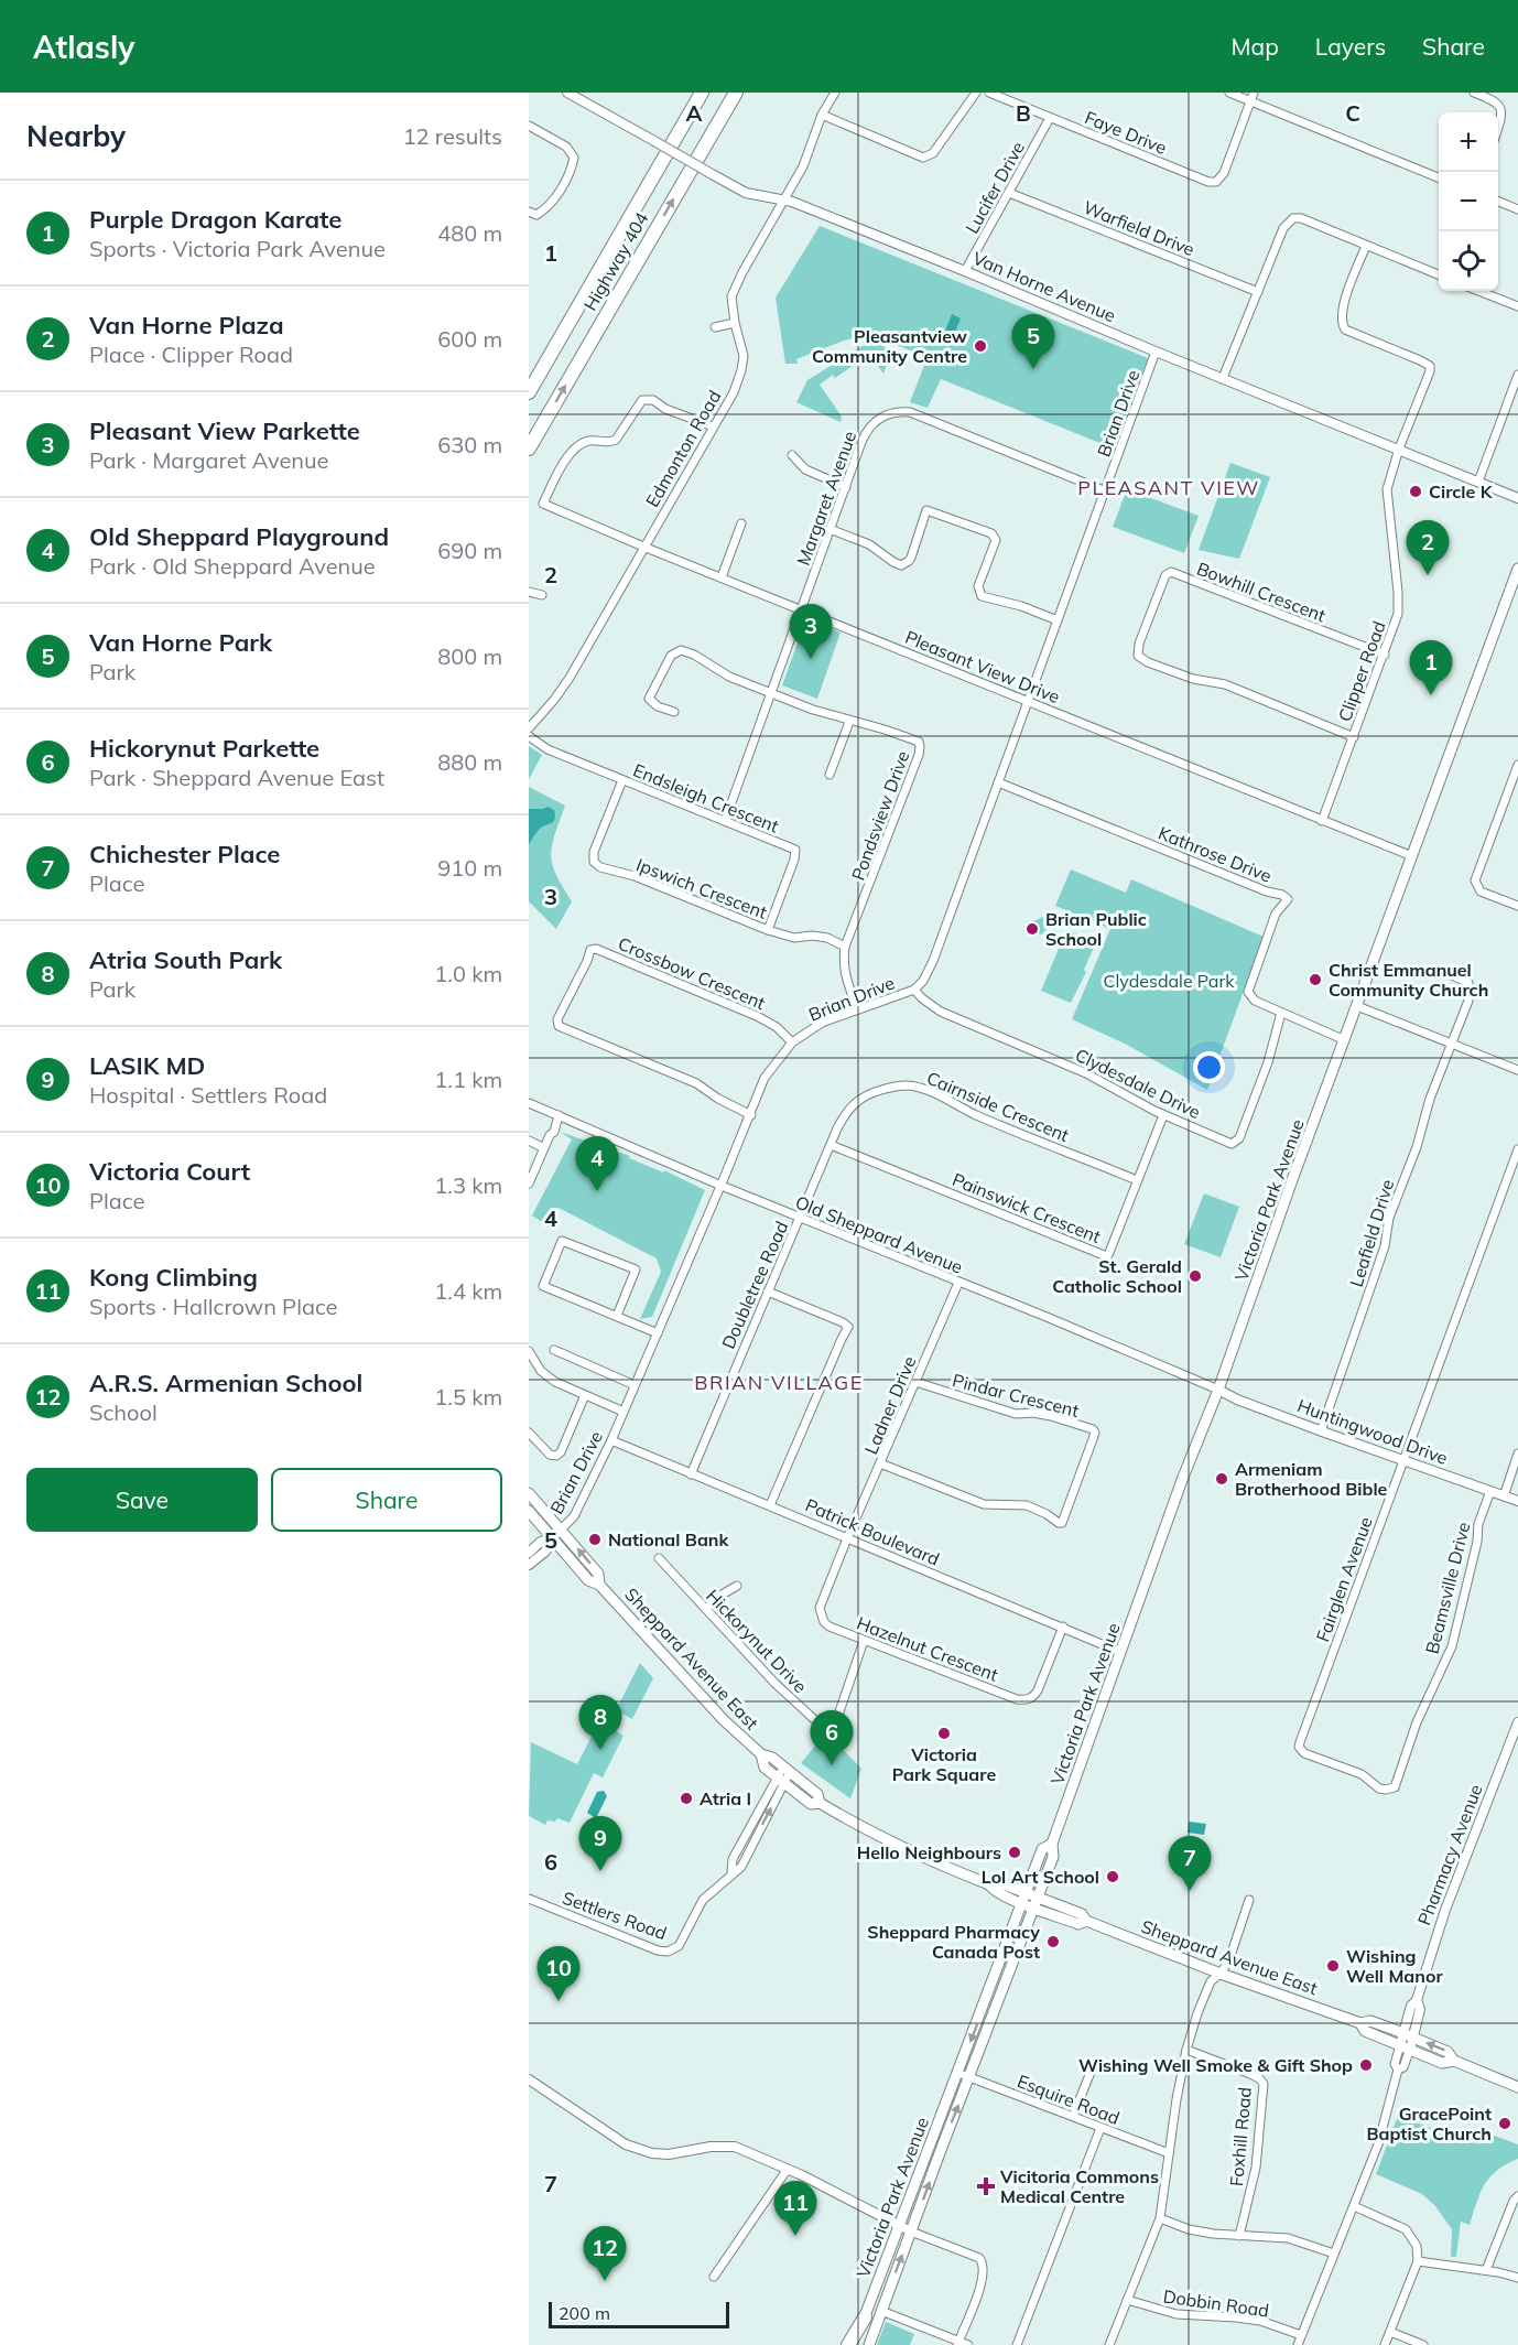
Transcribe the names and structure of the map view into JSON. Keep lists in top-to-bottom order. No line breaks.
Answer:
{"streets":{"highway":["Highway 404"],"main road":["Victoria Park Avenue","Sheppard Avenue East"],"street":["Faye Drive","Lucifer Drive","Warfield Drive","Van Horne Avenue","Brian Drive","Edmonton Road","Margaret Avenue","Bowhill Crescent","Pleasant View Drive","Clipper Road","Endsleigh Crescent","Pondsview Drive","Kathrose Drive","Ipswich Crescent","Crossbow Crescent","Clydesdale Drive","Cairnside Crescent","Painswick Crescent","Leafield Drive","Old Sheppard Avenue","Doubletree Road","Pindar Crescent","Ladner Drive","Huntingwood Drive","Patrick Boulevard","Fairglen Avenue","Beamsville Drive","Hickorynut Drive","Hazelnut Crescent","Pharmacy Avenue","Settlers Road","Esquire Road","Foxhill Road","Dobbin Road"]},"crossings":[["Faye Drive","Lucifer Drive"],["Lucifer Drive","Warfield Drive"],["Lucifer Drive","Van Horne Avenue"],["Van Horne Avenue","Brian Drive"],["Van Horne Avenue","Edmonton Road"],["Van Horne Avenue","Clipper Road"],["Brian Drive","Margaret Avenue"],["Brian Drive","Pleasant View Drive"],["Brian Drive","Pondsview Drive"],["Brian Drive","Kathrose Drive"],["Brian Drive","Crossbow Crescent"],["Brian Drive","Clydesdale Drive"],["Brian Drive","Old Sheppard Avenue"],["Brian Drive","Patrick Boulevard"],["Brian Drive","Sheppard Avenue East"],["Edmonton Road","Pleasant View Drive"],["Margaret Avenue","Pleasant View Drive"],["Margaret Avenue","Endsleigh Crescent"],["Margaret Avenue","Pondsview Drive"],["Bowhill Crescent","Clipper Road"],["Pleasant View Drive","Clipper Road"],["Pleasant View Drive","Victoria Park Avenue"],["Endsleigh Crescent","Ipswich Crescent"],["Pondsview Drive","Ipswich Crescent"],["Kathrose Drive","Clydesdale Drive"],["Clydesdale Drive","Painswick Crescent"],["Cairnside Crescent","Painswick Crescent"],["Cairnside Crescent","Old Sheppard Avenue"],["Cairnside Crescent","Doubletree Road"],["Victoria Park Avenue","Old Sheppard Avenue"],["Victoria Park Avenue","Huntingwood Drive"],["Victoria Park Avenue","Patrick Boulevard"],["Victoria Park Avenue","Sheppard Avenue East"],["Victoria Park Avenue","Esquire Road"],["Leafield Drive","Huntingwood Drive"],["Old Sheppard Avenue","Doubletree Road"],["Old Sheppard Avenue","Ladner Drive"],["Old Sheppard Avenue","Huntingwood Drive"],["Doubletree Road","Patrick Boulevard"],["Pindar Crescent","Ladner Drive"],["Ladner Drive","Patrick Boulevard"],["Ladner Drive","Hazelnut Crescent"],["Huntingwood Drive","Fairglen Avenue"],["Huntingwood Drive","Beamsville Drive"],["Patrick Boulevard","Hazelnut Crescent"],["Fairglen Avenue","Beamsville Drive"],["Hickorynut Drive","Hazelnut Crescent"],["Sheppard Avenue East","Pharmacy Avenue"],["Sheppard Avenue East","Settlers Road"],["Pharmacy Avenue","Dobbin Road"]],"districts":["PLEASANT VIEW","BRIAN VILLAGE"],"parks":["Clydesdale Park"],"places":{"other":["Pleasantview Community Centre","Circle K","Brian Public School","Christ Emmanuel Community Church","St. Gerald Catholic School","Armeniam Brotherhood Bible","National Bank","Victoria Park Square","Atria I","Hello Neighbours","Lol Art School","Sheppard Pharmacy Canada Post","Wishing Well Manor","Wishing Well Smoke & Gift Shop","GracePoint Baptist Church"],"health":["Vicitoria Commons Medical Centre"]},"scale_bar":"200 m","page":{"header":"Atlasly","nav":["Map","Layers","Share"],"heading":["Nearby","12 results"],"map_buttons":["+","−"],"list":[{"mark":"1","name":"Purple Dragon Karate","note":"Sports · Victoria Park Avenue","value":"480 m"},{"mark":"2","name":"Van Horne Plaza","note":"Place · Clipper Road","value":"600 m"},{"mark":"3","name":"Pleasant View Parkette","note":"Park · Margaret Avenue","value":"630 m"},{"mark":"4","name":"Old Sheppard Playground","note":"Park · Old Sheppard Avenue","value":"690 m"},{"mark":"5","name":"Van Horne Park","note":"Park","value":"800 m"},{"mark":"6","name":"Hickorynut Parkette","note":"Park · Sheppard Avenue East","value":"880 m"},{"mark":"7","name":"Chichester Place","note":"Place","value":"910 m"},{"mark":"8","name":"Atria South Park","note":"Park","value":"1.0 km"},{"mark":"9","name":"LASIK MD","note":"Hospital · Settlers Road","value":"1.1 km"},{"mark":"10","name":"Victoria Court","note":"Place","value":"1.3 km"},{"mark":"11","name":"Kong Climbing","note":"Sports · Hallcrown Place","value":"1.4 km"},{"mark":"12","name":"A.R.S. Armenian School","note":"School","value":"1.5 km"}],"pins":["5","2","3","1","4","8","6","9","7","10","11","12"],"buttons":["Save","Share"],"scale":"200 m"},"grid":{"columns":["A","B","C"],"rows":["1","2","3","4","5","6","7"]}}
